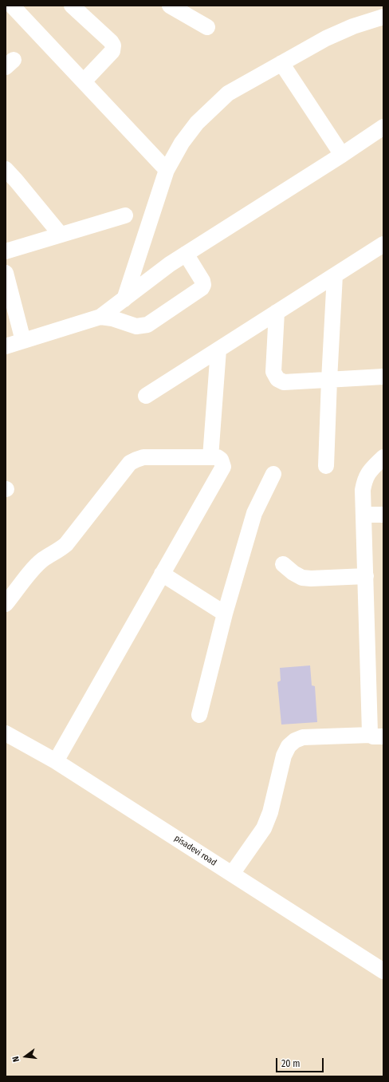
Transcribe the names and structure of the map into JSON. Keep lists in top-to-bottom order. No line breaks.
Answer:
{"streets":{"street":["pisadevi road"]},"scale_bar":"20 m","north":"left"}
